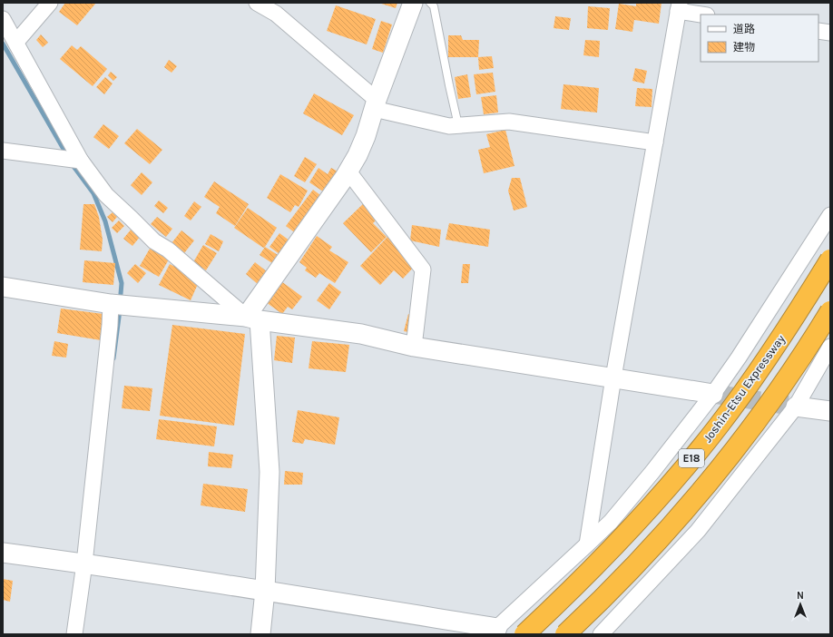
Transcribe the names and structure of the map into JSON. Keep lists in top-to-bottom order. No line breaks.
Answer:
{"streets":{"highway":["Joshin-Etsu Expressway","E18"]},"legend":["道路","建物"],"north":"top"}
